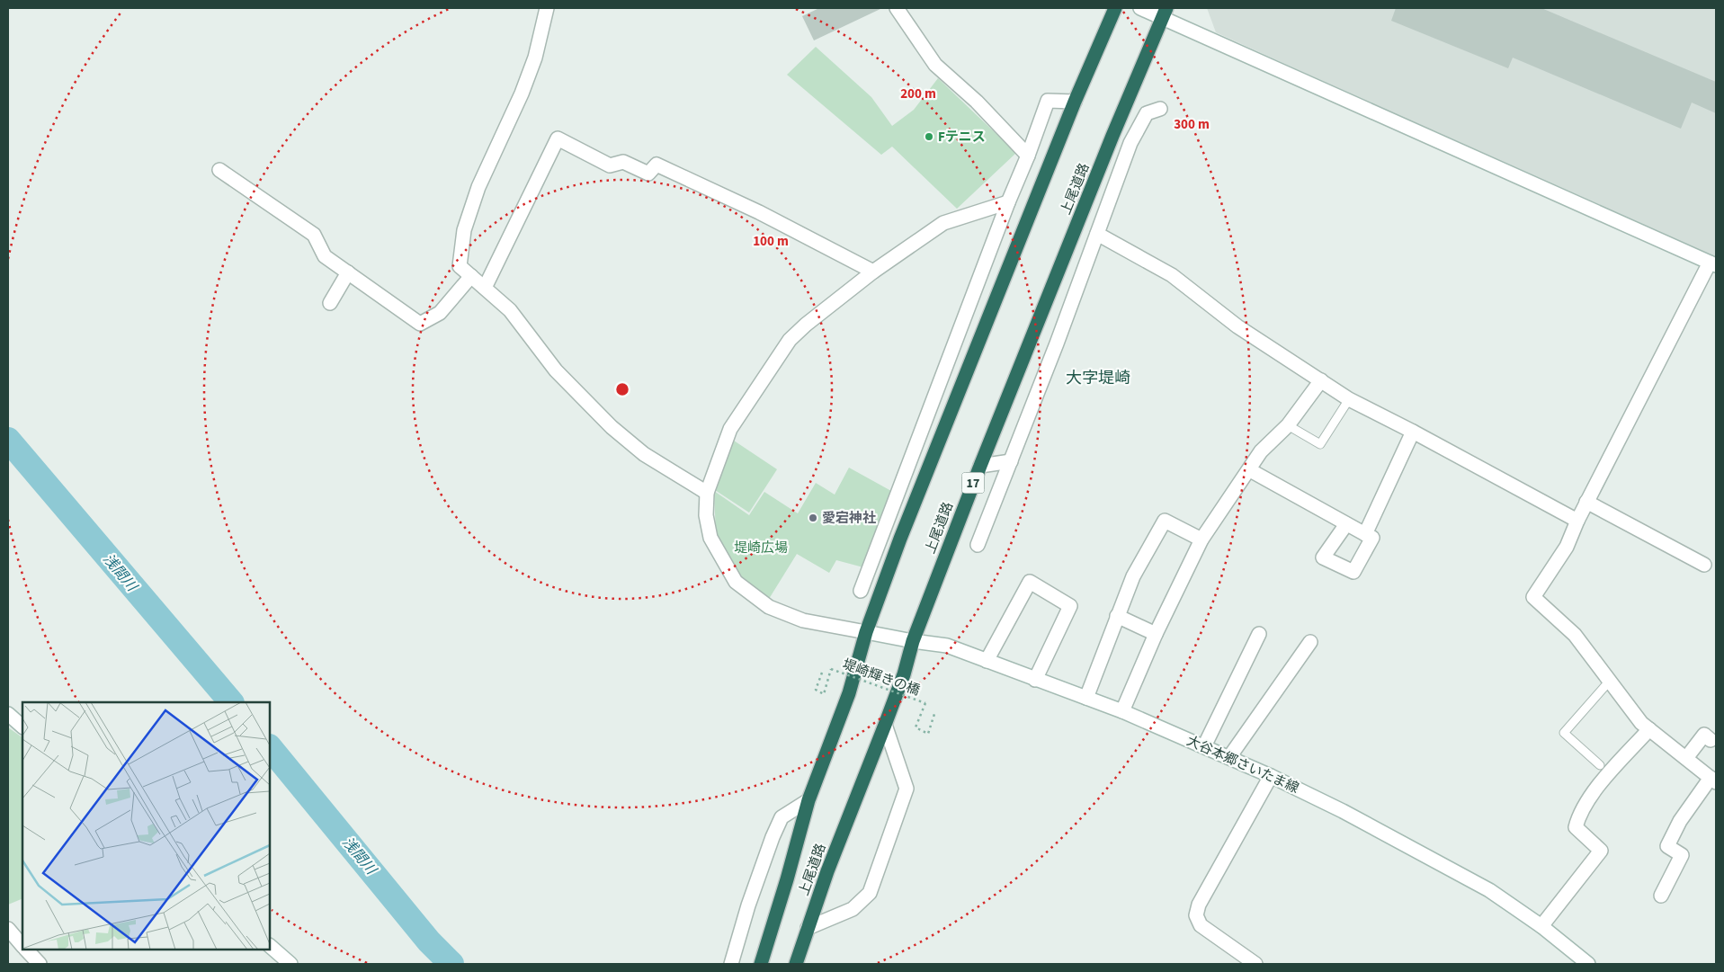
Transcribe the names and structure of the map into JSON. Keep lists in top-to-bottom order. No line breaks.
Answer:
{"streets":{"highway":["上尾道路","17"],"street":["大谷本郷さいたま線"],"path":["堤崎輝きの橋"]},"crossings":[["上尾道路","大谷本郷さいたま線"]],"districts":["大字堤崎"],"water":["浅間川"],"parks":["堤崎広場"],"places":["Fテニス","愛宕神社"],"rings":["200 m","300 m","100 m"]}
